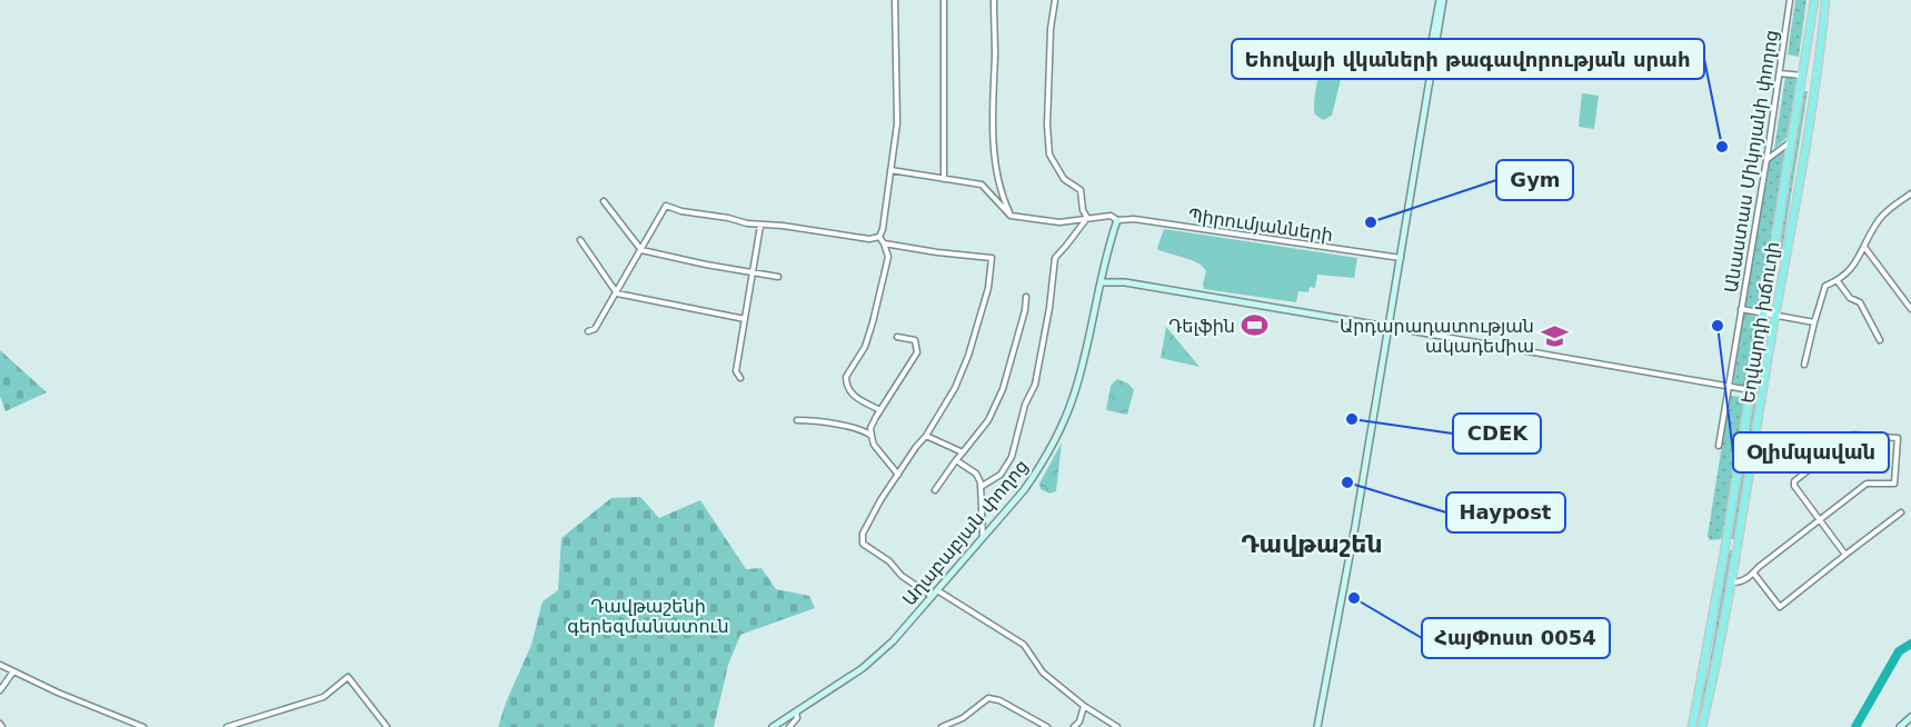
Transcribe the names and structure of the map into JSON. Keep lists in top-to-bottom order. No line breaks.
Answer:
{"streets":{"main road":["Եղվարդի խճուղի"],"street":["Անաստաս Միկոյանի փողոց","Պիրումյանների","Աղաբաբյան փողոց"]},"crossings":[["Պիրումյանների","Աղաբաբյան փողոց"]],"districts":["Դավթաշեն"],"parks":["Դավթաշենի գերեզմանատուն"],"places":{"other":["Եհովայի վկաների թագավորության սրահ","Gym","Օլիմպավան","CDEK","Haypost","ՀայՓոստ 0054"],"sports":["Դելֆին"],"school or university":["Արդարադատության ակադեմիա"]}}
